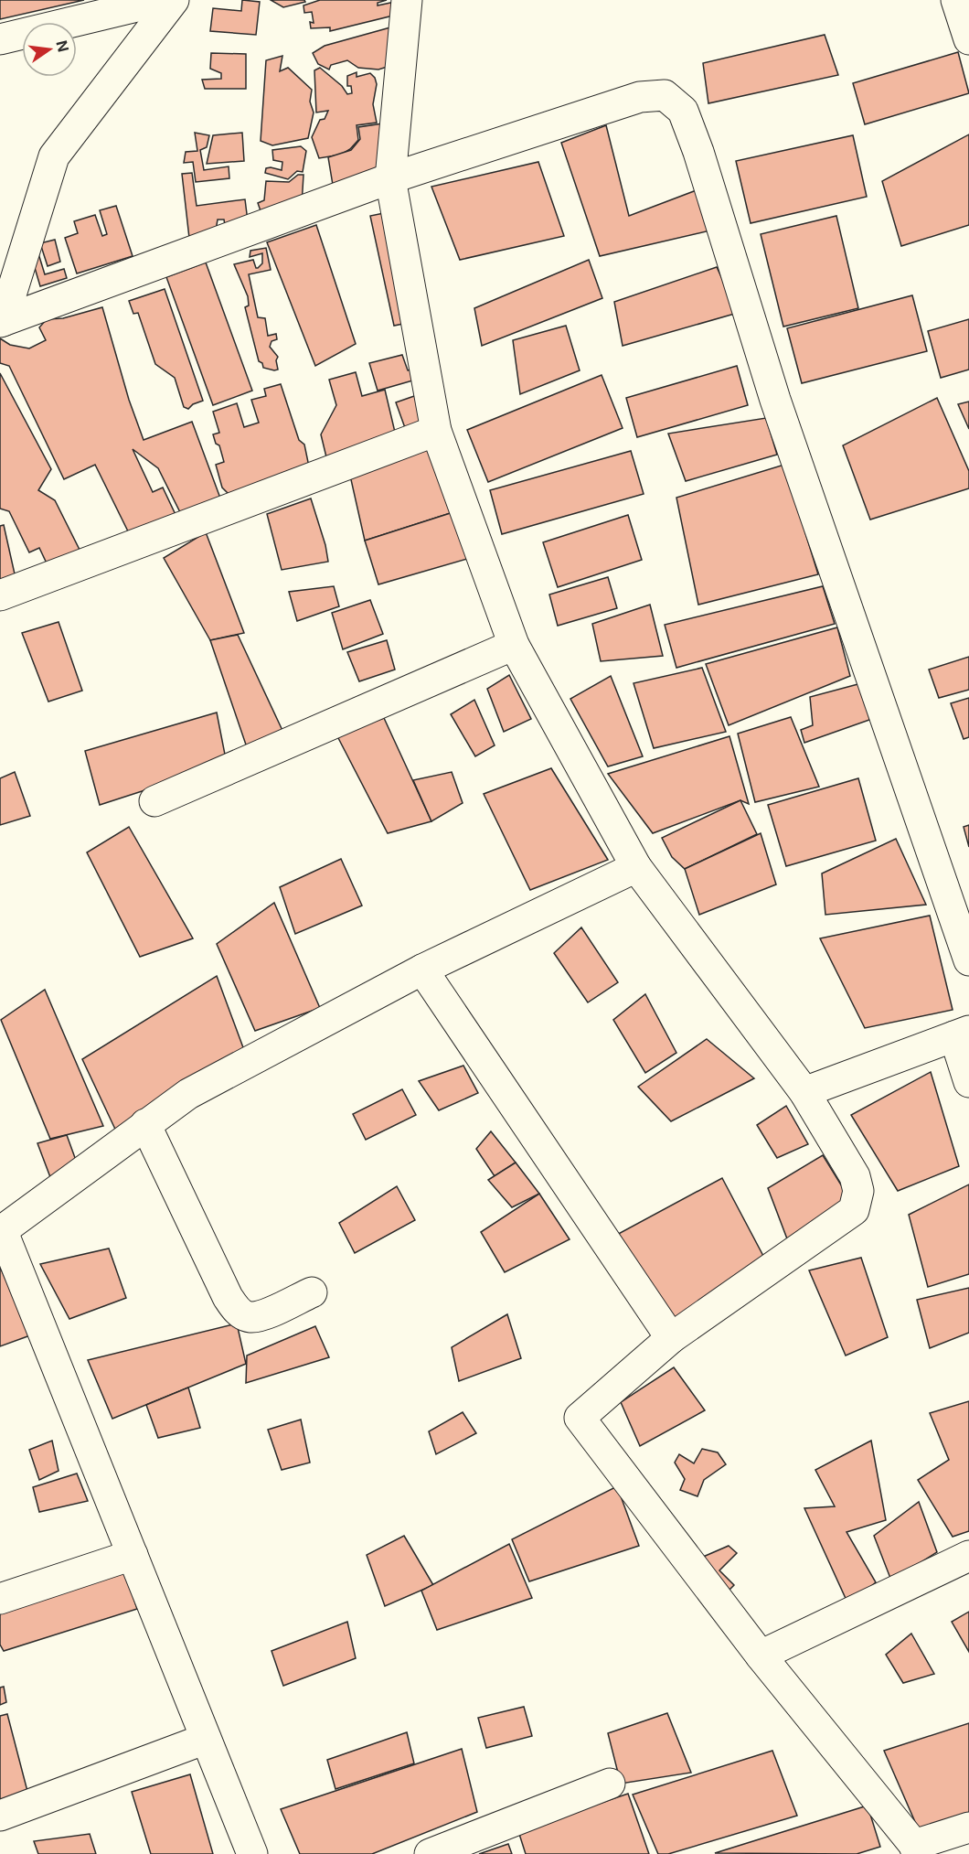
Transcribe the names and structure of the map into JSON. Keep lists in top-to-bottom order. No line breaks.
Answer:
{"north":"right"}
